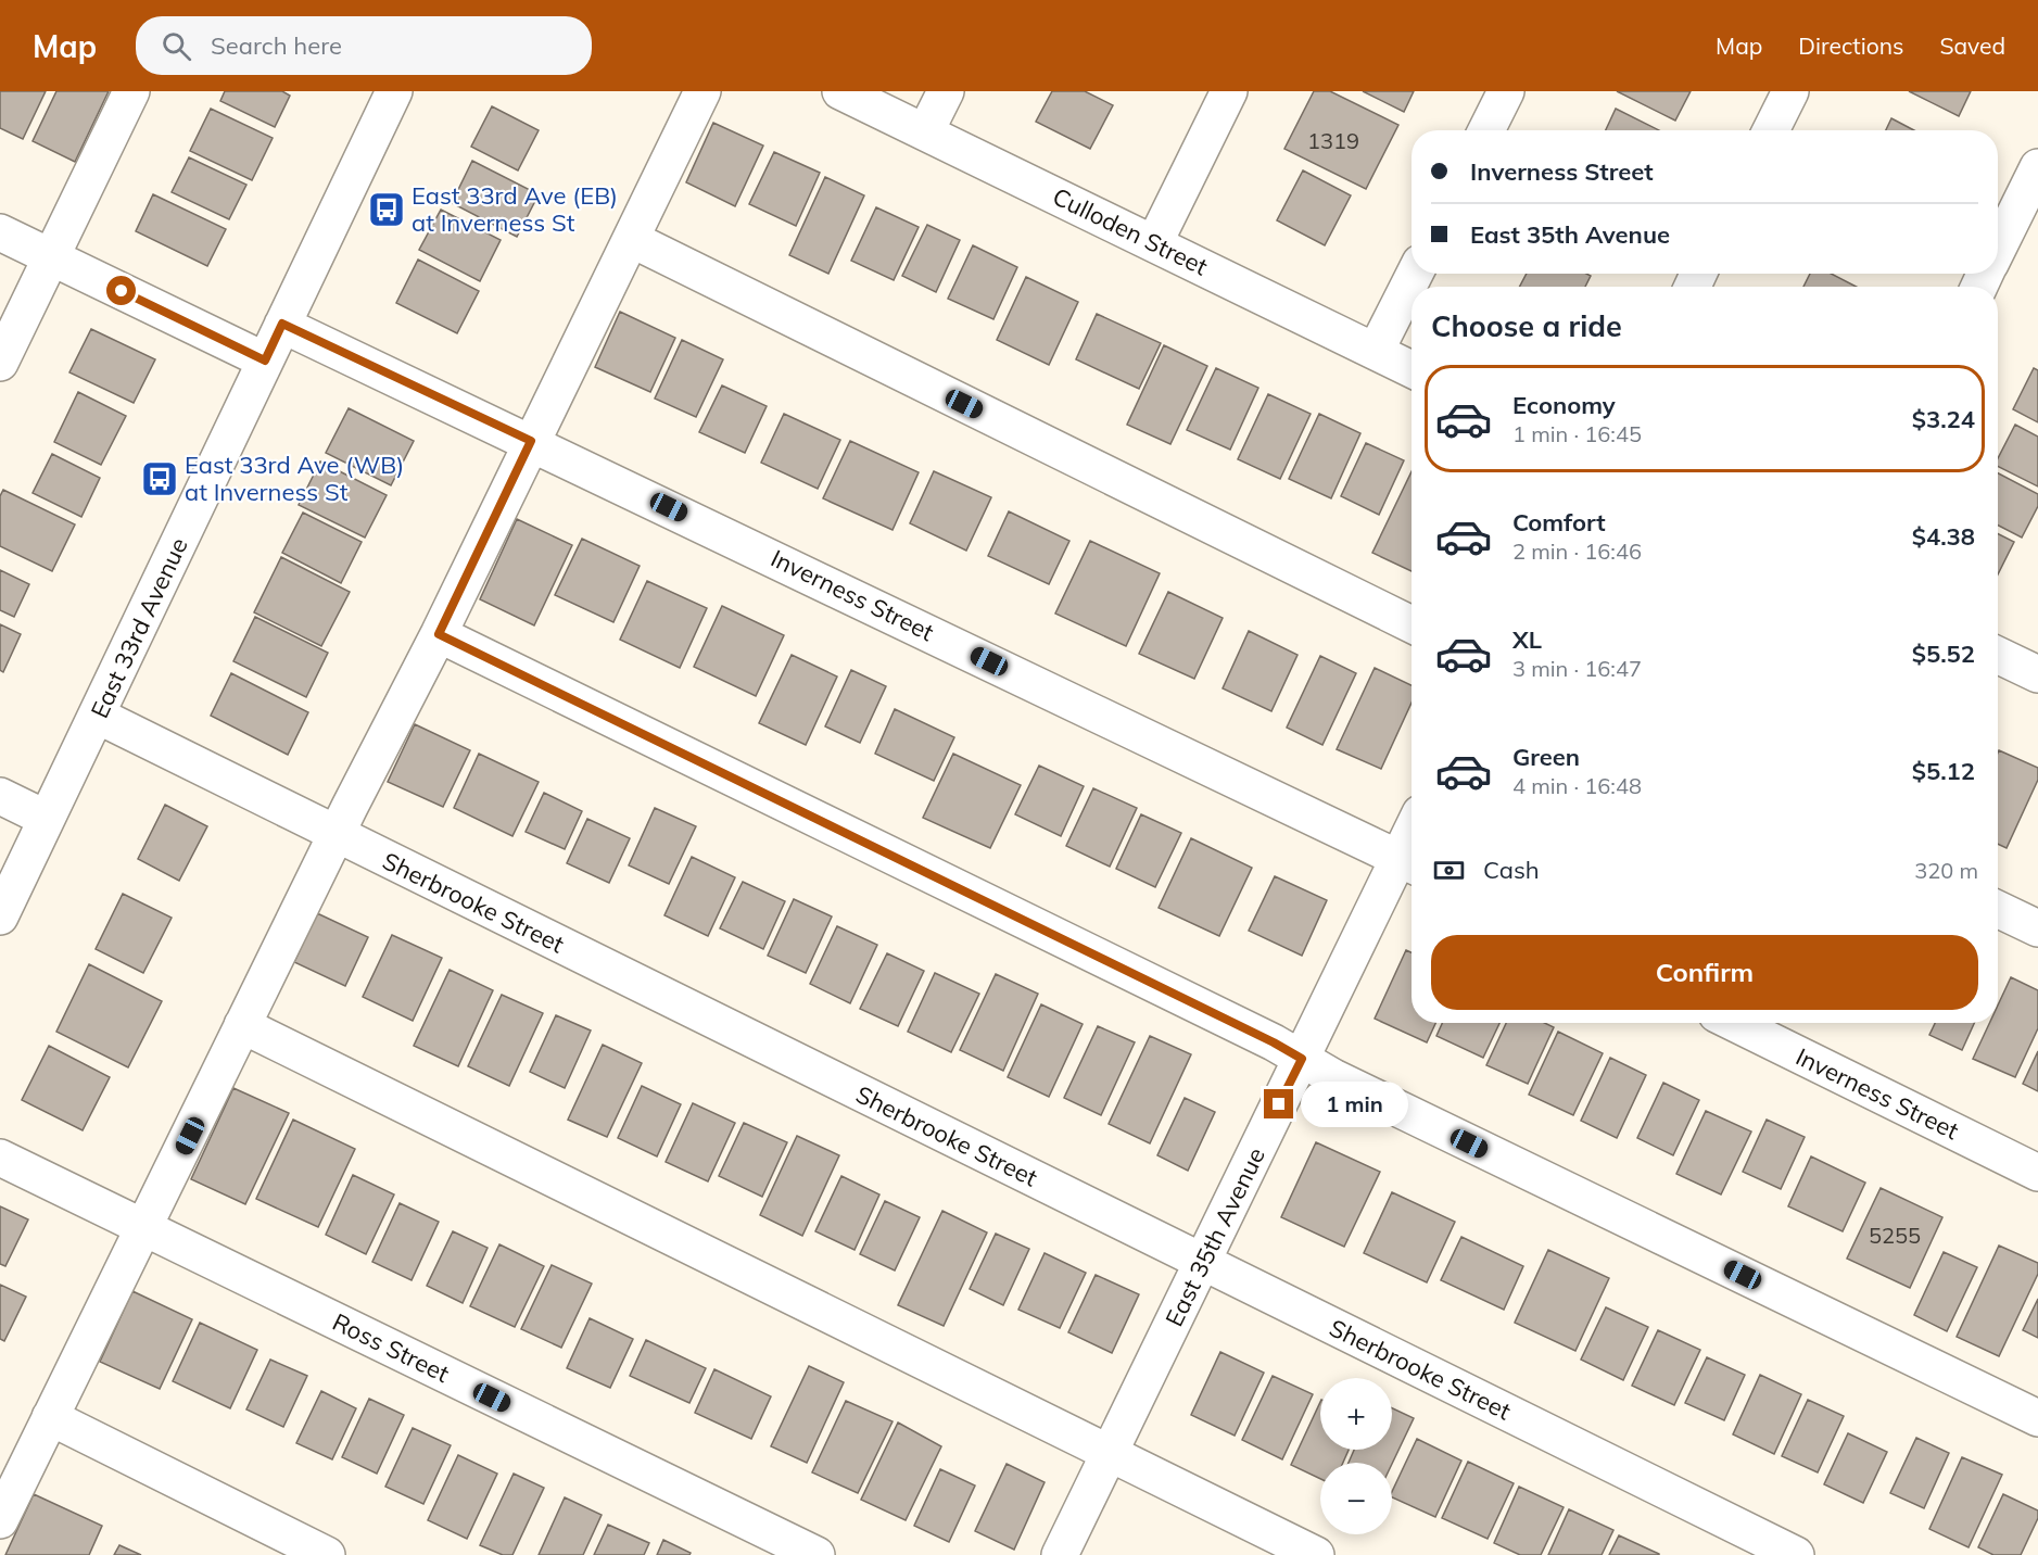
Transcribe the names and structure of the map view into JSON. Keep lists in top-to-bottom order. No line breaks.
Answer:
{"streets":{"street":["Culloden Street","Inverness Street","East 33rd Avenue","Sherbrooke Street","East 35th Avenue","Ross Street"]},"crossings":[["Inverness Street","East 33rd Avenue"],["Inverness Street","East 35th Avenue"],["East 33rd Avenue","Sherbrooke Street"],["Sherbrooke Street","East 35th Avenue"]],"places":{"bus stop":["East 33rd Ave (EB) at Inverness St","East 33rd Ave (WB) at Inverness St"]},"house_numbers":["1319","5255"],"page":{"header":"Map","search":"Search here","nav":["Map","Directions","Saved"],"banner":["Inverness Street","East 35th Avenue"],"heading":"Choose a ride","list":[{"name":"Economy","note":"1 min · 16:45","value":"$3.24"},{"name":"Comfort","note":"2 min · 16:46","value":"$4.38"},{"name":"XL","note":"3 min · 16:47","value":"$5.52"},{"name":"Green","note":"4 min · 16:48","value":"$5.12"}],"pay":["Cash","320 m"],"buttons":"Confirm","bubble":"1 min","map_buttons":["+","−"]}}
